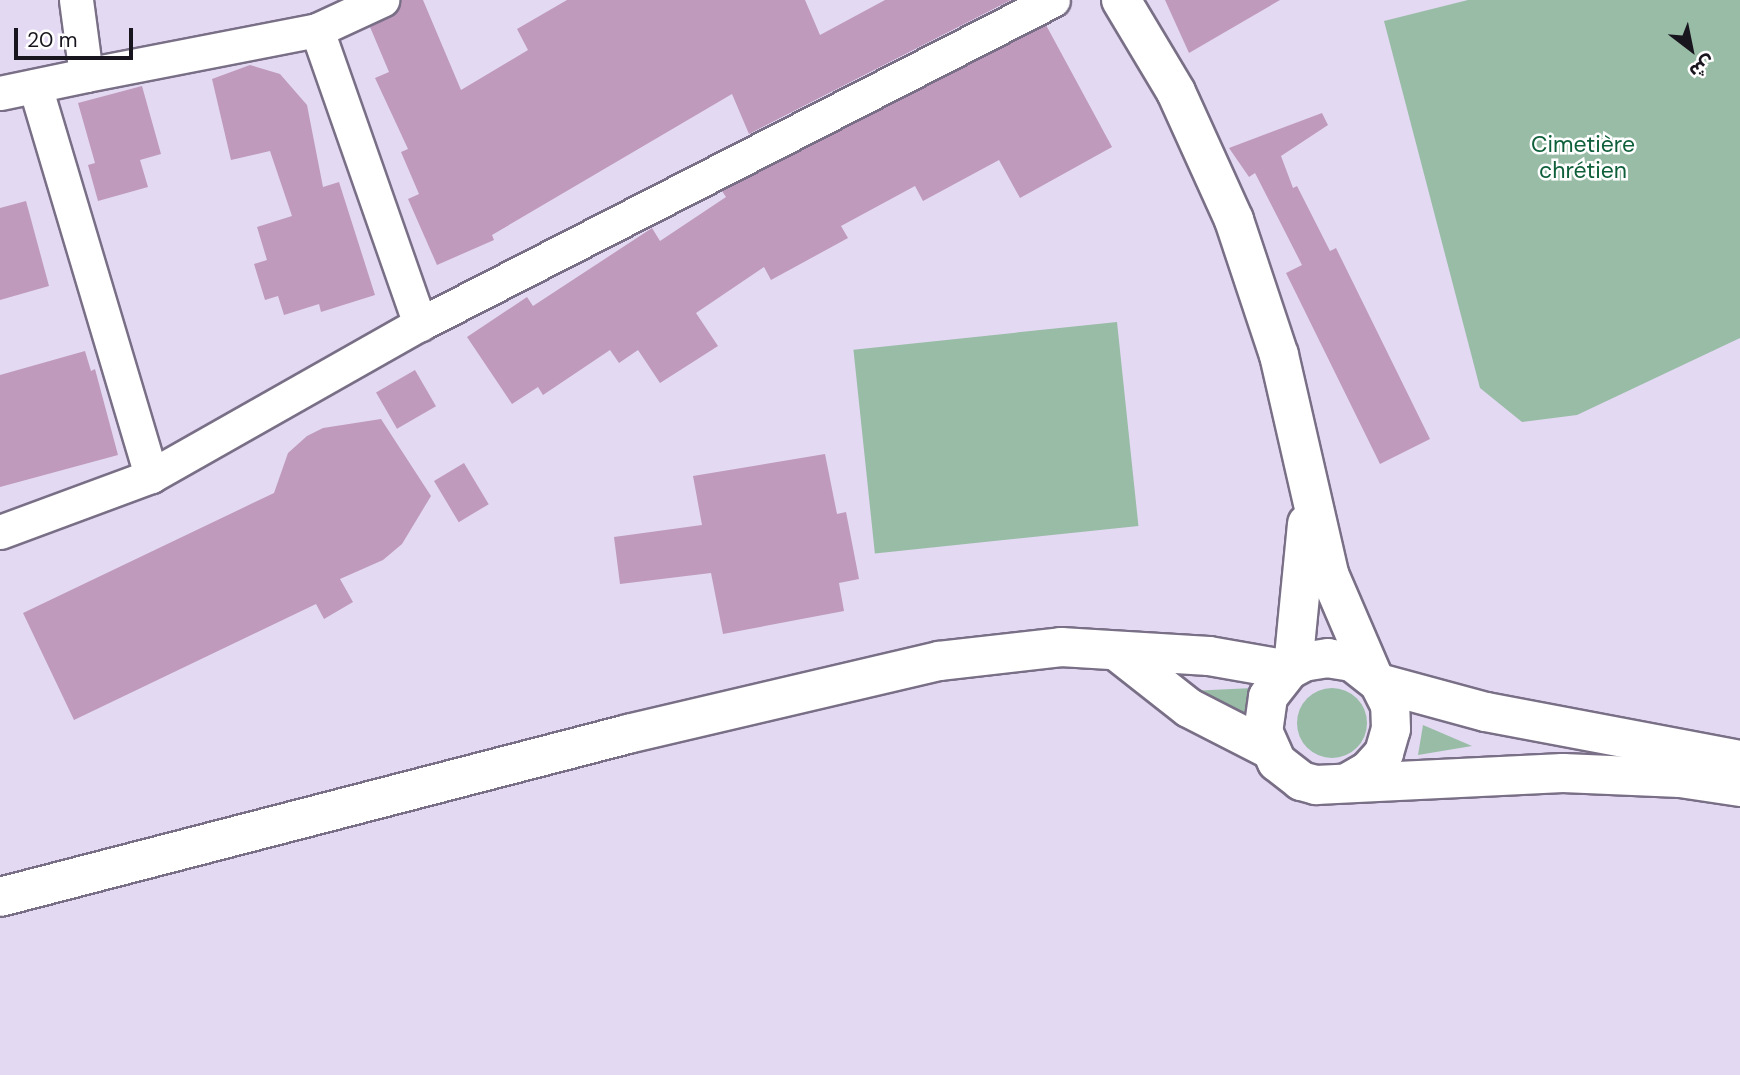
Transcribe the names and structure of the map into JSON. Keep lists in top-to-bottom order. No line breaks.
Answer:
{"parks":["Cimetière chrétien"],"scale_bar":"20 m","north":"bottom right"}
